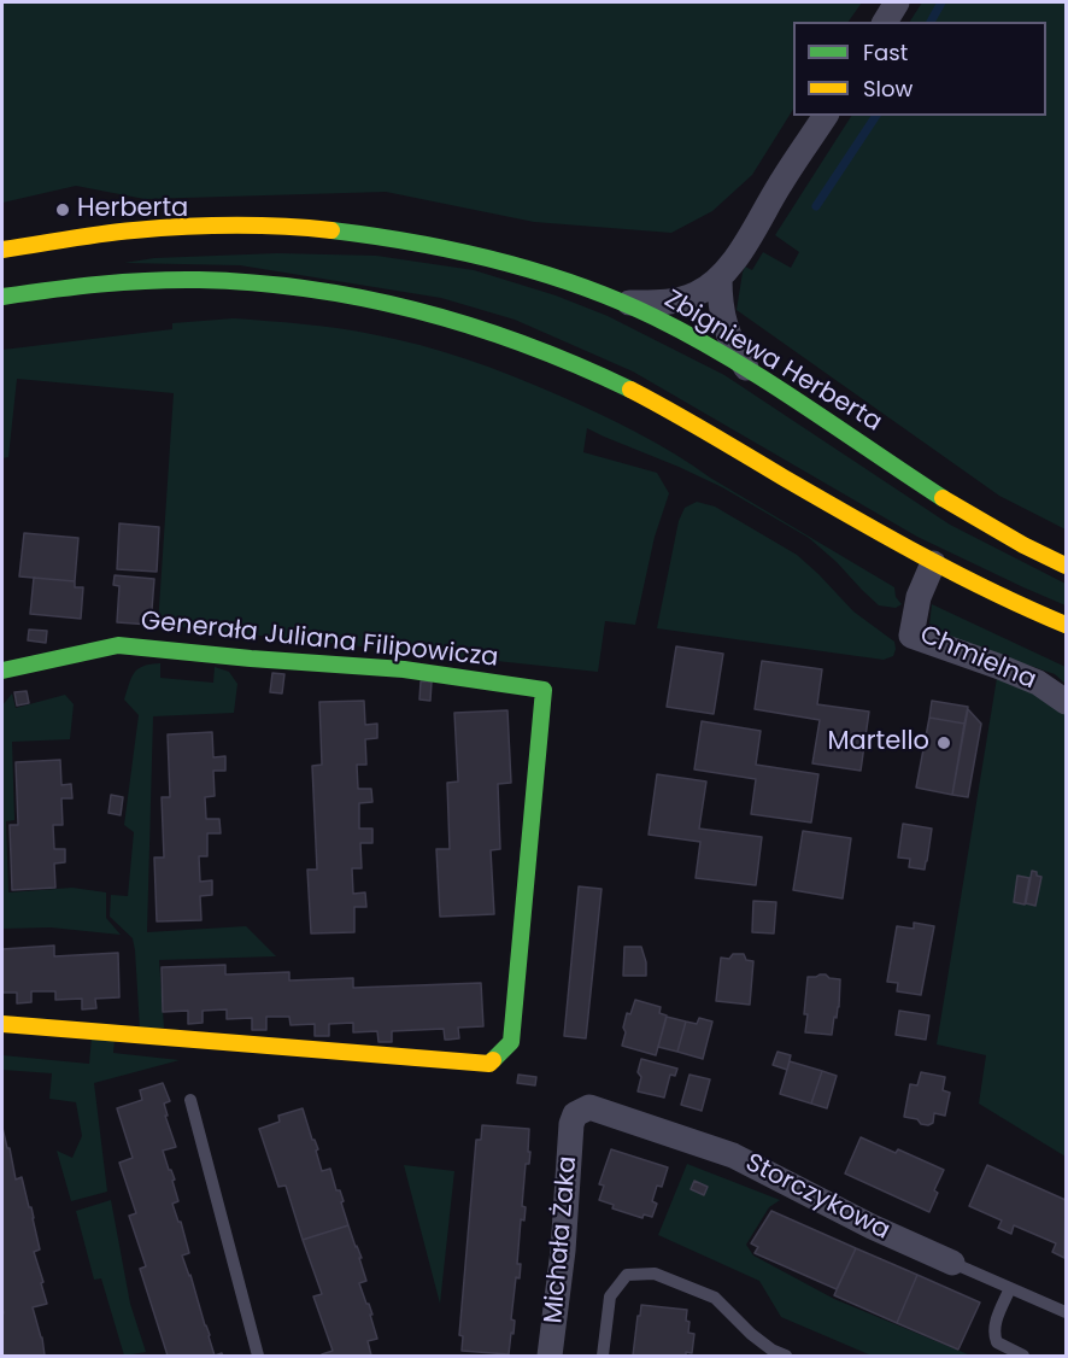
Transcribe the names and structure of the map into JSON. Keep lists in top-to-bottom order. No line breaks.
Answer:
{"streets":{"main road":["Zbigniewa Herberta","Generała Juliana Filipowicza"],"street":["Chmielna","Storczykowa","Michała Żaka"]},"crossings":[["Storczykowa","Michała Żaka"]],"places":["Herberta","Martello"],"legend":["Fast","Slow"]}
